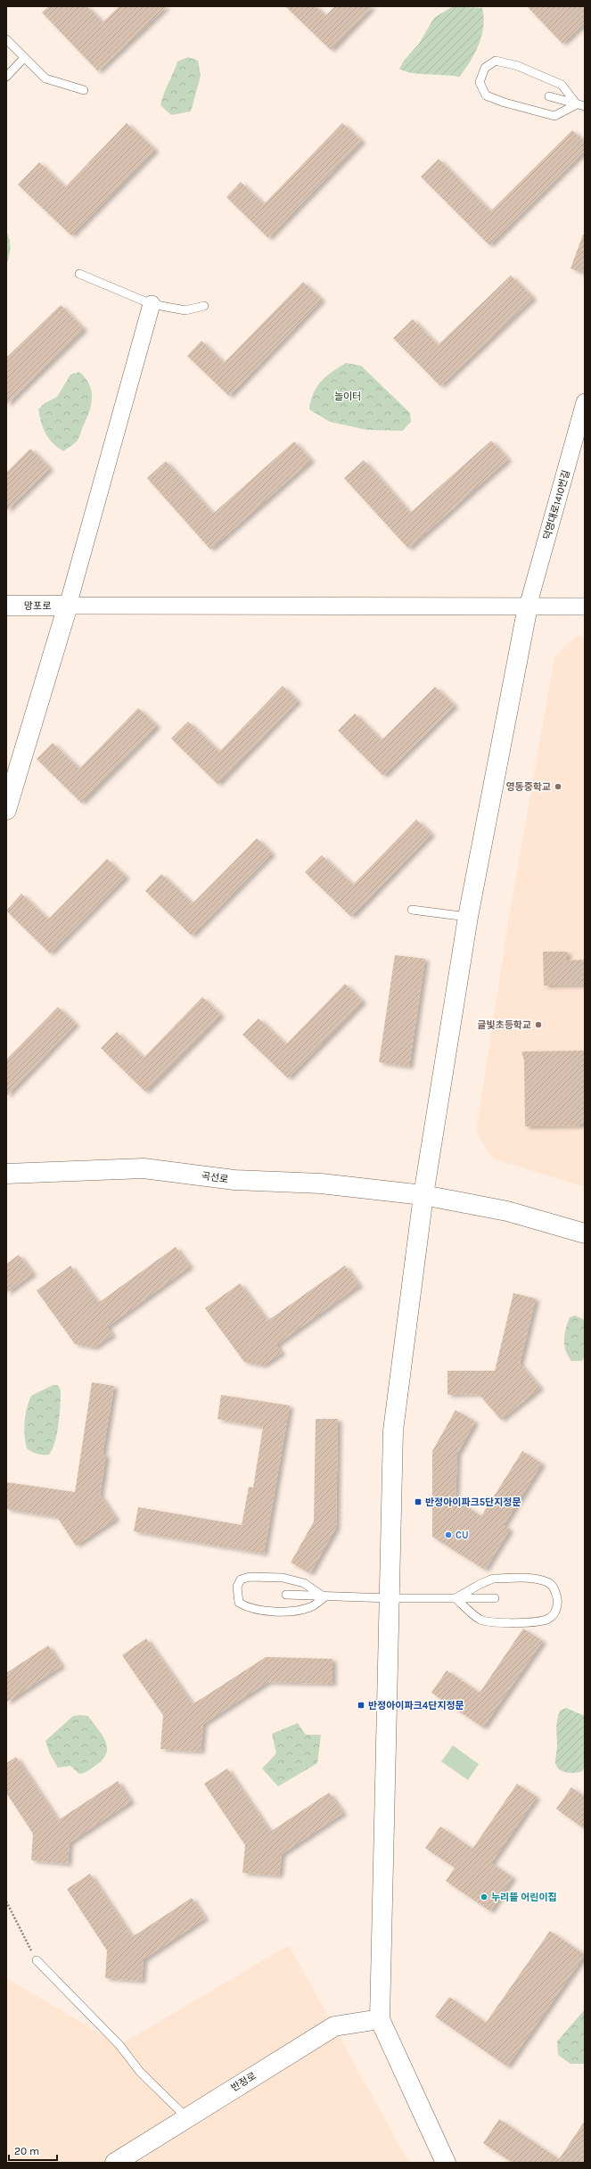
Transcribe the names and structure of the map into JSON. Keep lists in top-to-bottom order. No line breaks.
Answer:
{"streets":{"street":["덕영대로1410번길","망포로","곡선로","반정로"]},"parks":["놀이터"],"places":{"other":["영동중학교","글빛초등학교","CU","누리뜰 어린이집"],"transit":["반정아이파크5단지정문","반정아이파크4단지정문"]},"scale_bar":"20 m"}
